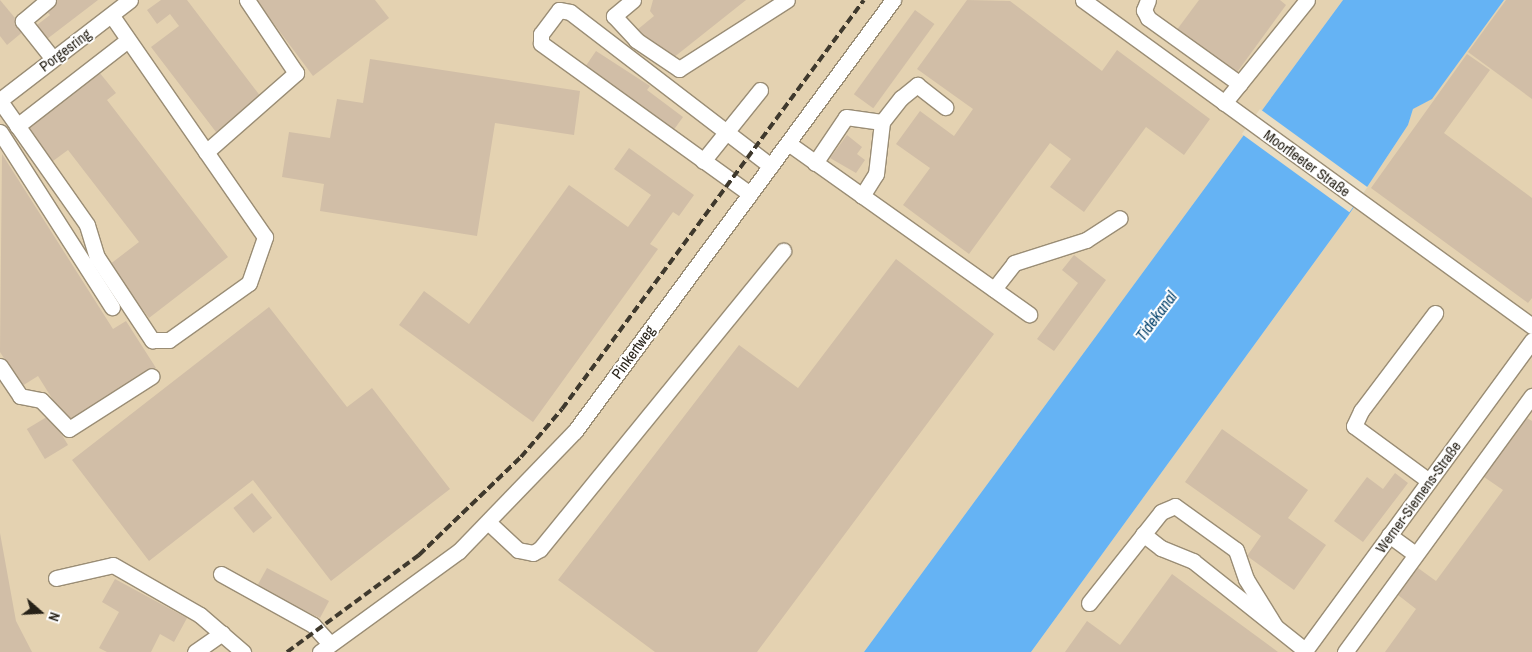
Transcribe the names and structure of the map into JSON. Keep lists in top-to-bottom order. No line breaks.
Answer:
{"streets":{"street":["Porgesring","Moorfleeter Straße","Pinkertweg","Werner-Siemens-Straße"]},"water":["Tidekanal"],"north":"right"}
